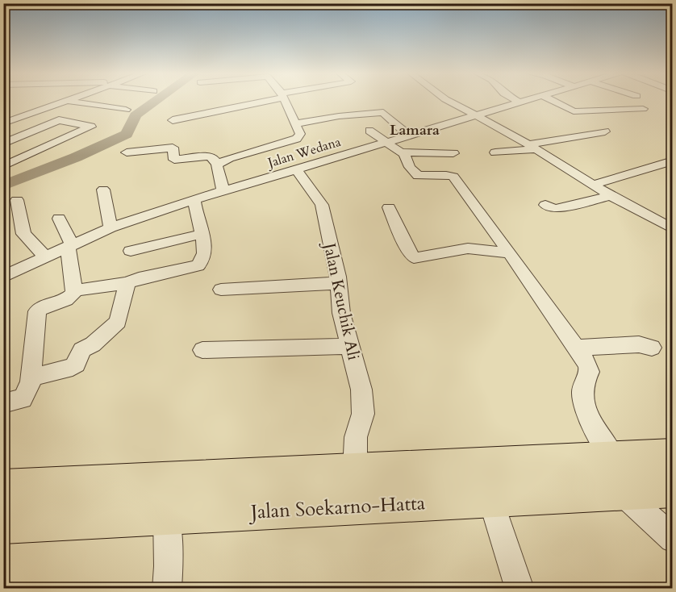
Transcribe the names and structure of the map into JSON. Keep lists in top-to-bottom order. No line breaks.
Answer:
{"streets":{"highway":["Jalan Soekarno-Hatta"],"street":["Jalan Wedana","Jalan Keuchik Ali"]},"crossings":[["Jalan Wedana","Jalan Keuchik Ali"],["Jalan Keuchik Ali","Jalan Soekarno-Hatta"]],"districts":["Lamara"]}
